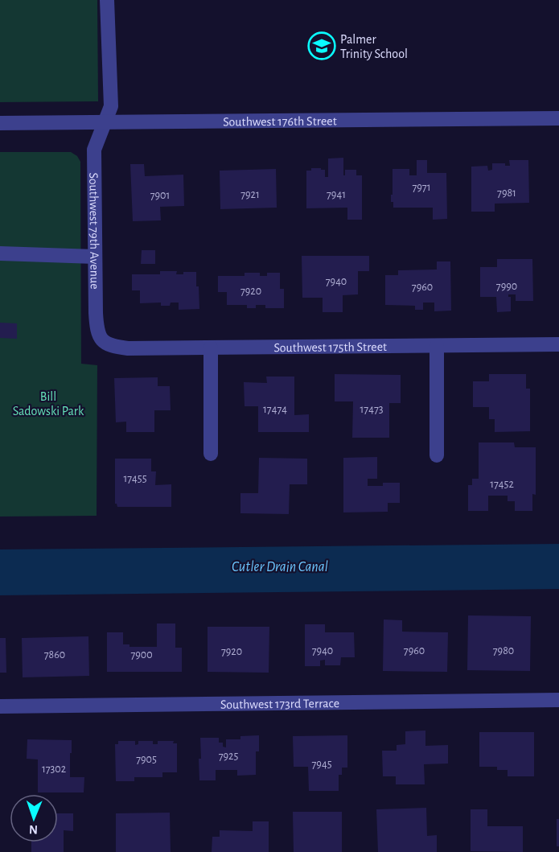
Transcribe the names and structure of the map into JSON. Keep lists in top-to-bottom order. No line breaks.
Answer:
{"streets":{"street":["Southwest 176th Street","Southwest 79th Avenue","Southwest 175th Street","Southwest 173rd Terrace"]},"crossings":[["Southwest 176th Street","Southwest 79th Avenue"],["Southwest 79th Avenue","Southwest 175th Street"]],"water":["Cutler Drain Canal"],"parks":["Bill Sadowski Park"],"places":{"school or university":["Palmer Trinity School"]},"house_numbers":["7971","7981","7921","7941","7901","7940","7990","7960","7920","17474","17473","17455","17452","7940","7960","7980","7920","7860","7900","7925","7905","7945","17302"],"north":"bottom"}
